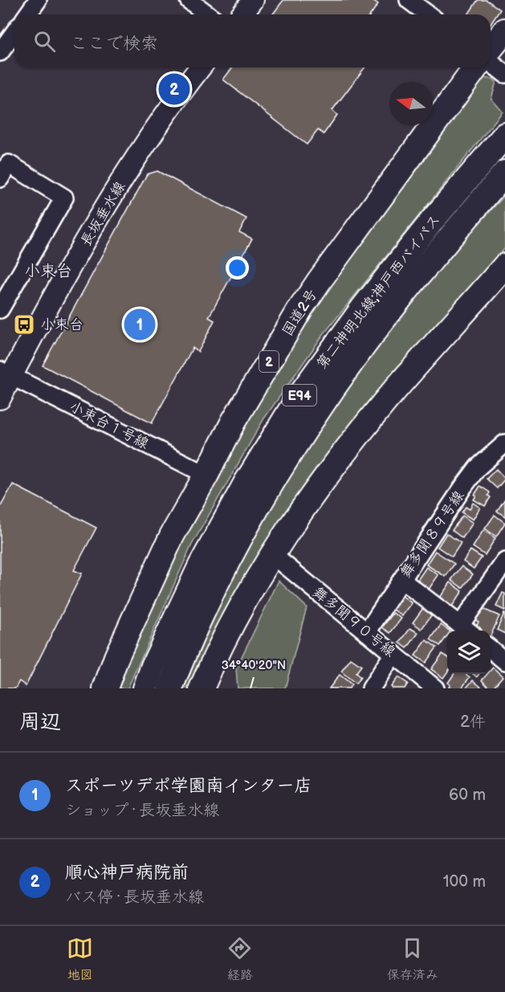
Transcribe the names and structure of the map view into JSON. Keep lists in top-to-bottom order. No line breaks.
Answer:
{"streets":{"highway":["第二神明北線;神戸西バイパス","国道2号","2","E94"],"main road":["長坂垂水線"],"street":["小束台１号線","舞多聞８９号線","舞多聞９０号線"]},"crossings":[["長坂垂水線","小束台１号線"],["国道2号","小束台１号線"],["舞多聞８９号線","舞多聞９０号線"]],"districts":["小束台"],"places":{"bus stop":["小束台"]},"north":"left","page":{"search":"ここで検索","pins":["2","1"],"heading":["周辺","2件"],"list":[{"mark":"1","name":"スポーツデポ学園南インター店","note":"ショップ · 長坂垂水線","value":"60 m"},{"mark":"2","name":"順心神戸病院前","note":"バス停 · 長坂垂水線","value":"100 m"}],"nav":["地図","経路","保存済み"]},"coordinates":["34°40'20\"N"]}
